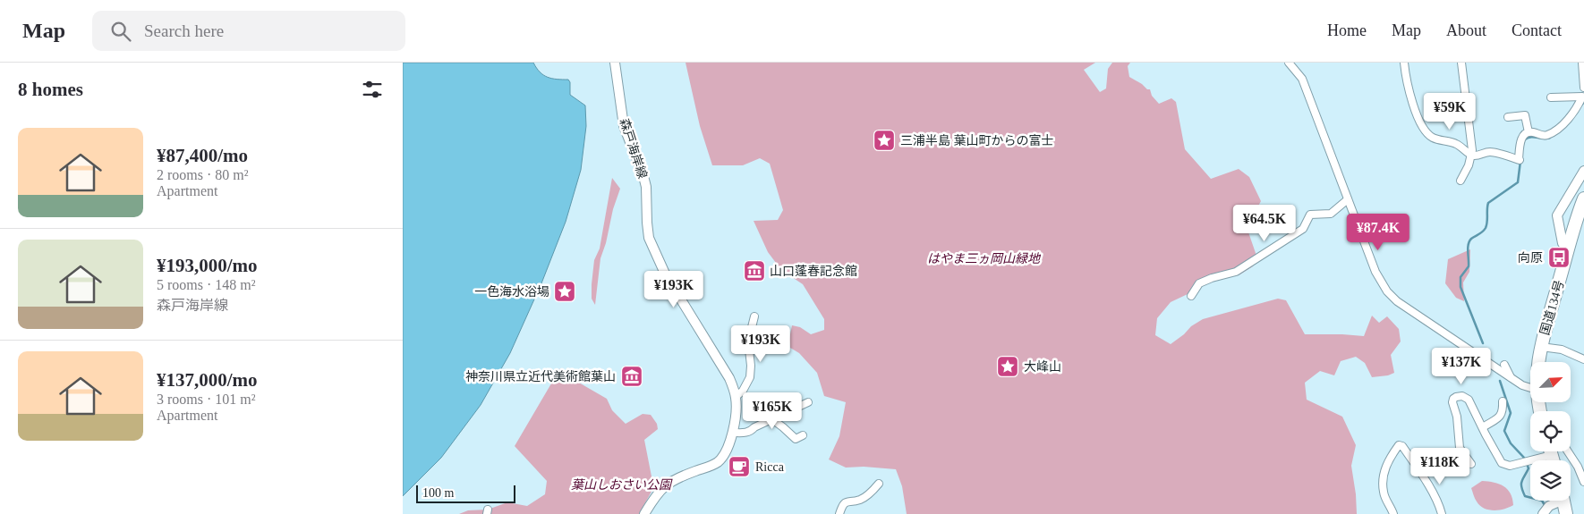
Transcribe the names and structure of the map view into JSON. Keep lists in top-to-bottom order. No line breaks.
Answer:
{"streets":{"highway":["国道134号"],"main road":["森戸海岸線"]},"parks":["はやま三ヵ岡山緑地","葉山しおさい公園"],"places":{"place":["三浦半島 葉山町からの富士","一色海水浴場","大峰山"],"bus stop":["向原"],"museum":["山口蓬春記念館","神奈川県立近代美術館葉山"],"cafe":["Ricca"]},"scale_bar":"100 m","north":"top right","page":{"header":"Map","search":"Search here","nav":["Home","Map","About","Contact"],"heading":"8 homes","price":["¥59K","¥64.5K","¥87.4K","¥193K","¥193K","¥137K","¥165K","¥118K"],"list":[{"name":"¥87,400/mo","note":"2 rooms · 80 m² · Apartment"},{"name":"¥193,000/mo","note":"5 rooms · 148 m² · 森戸海岸線"},{"name":"¥137,000/mo","note":"3 rooms · 101 m² · Apartment"}],"scale":"100 m"}}
